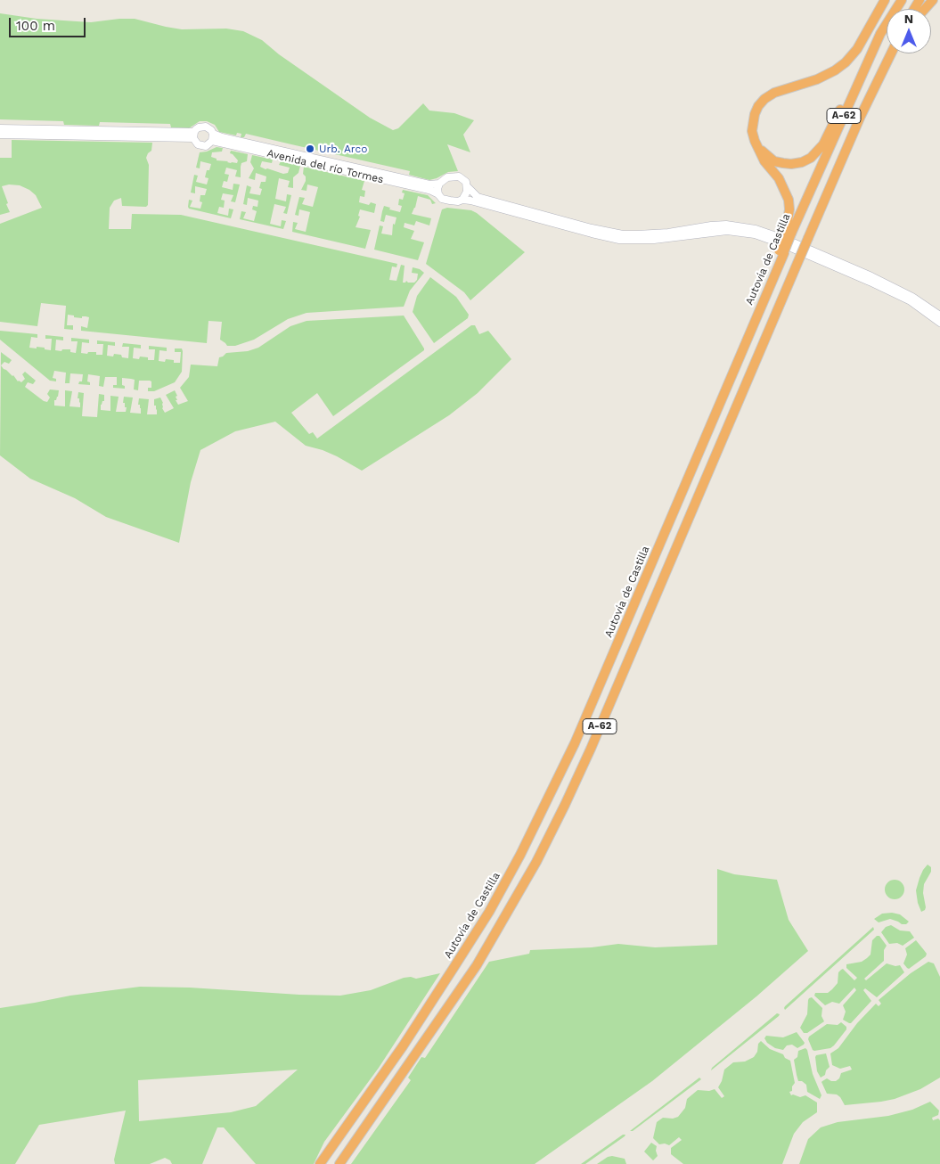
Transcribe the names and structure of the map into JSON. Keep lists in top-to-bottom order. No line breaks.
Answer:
{"streets":{"highway":["A-62","Autovía de Castilla"],"main road":["Avenida del río Tormes"]},"places":["Urb. Arco"],"scale_bar":"100 m","north":"top"}
